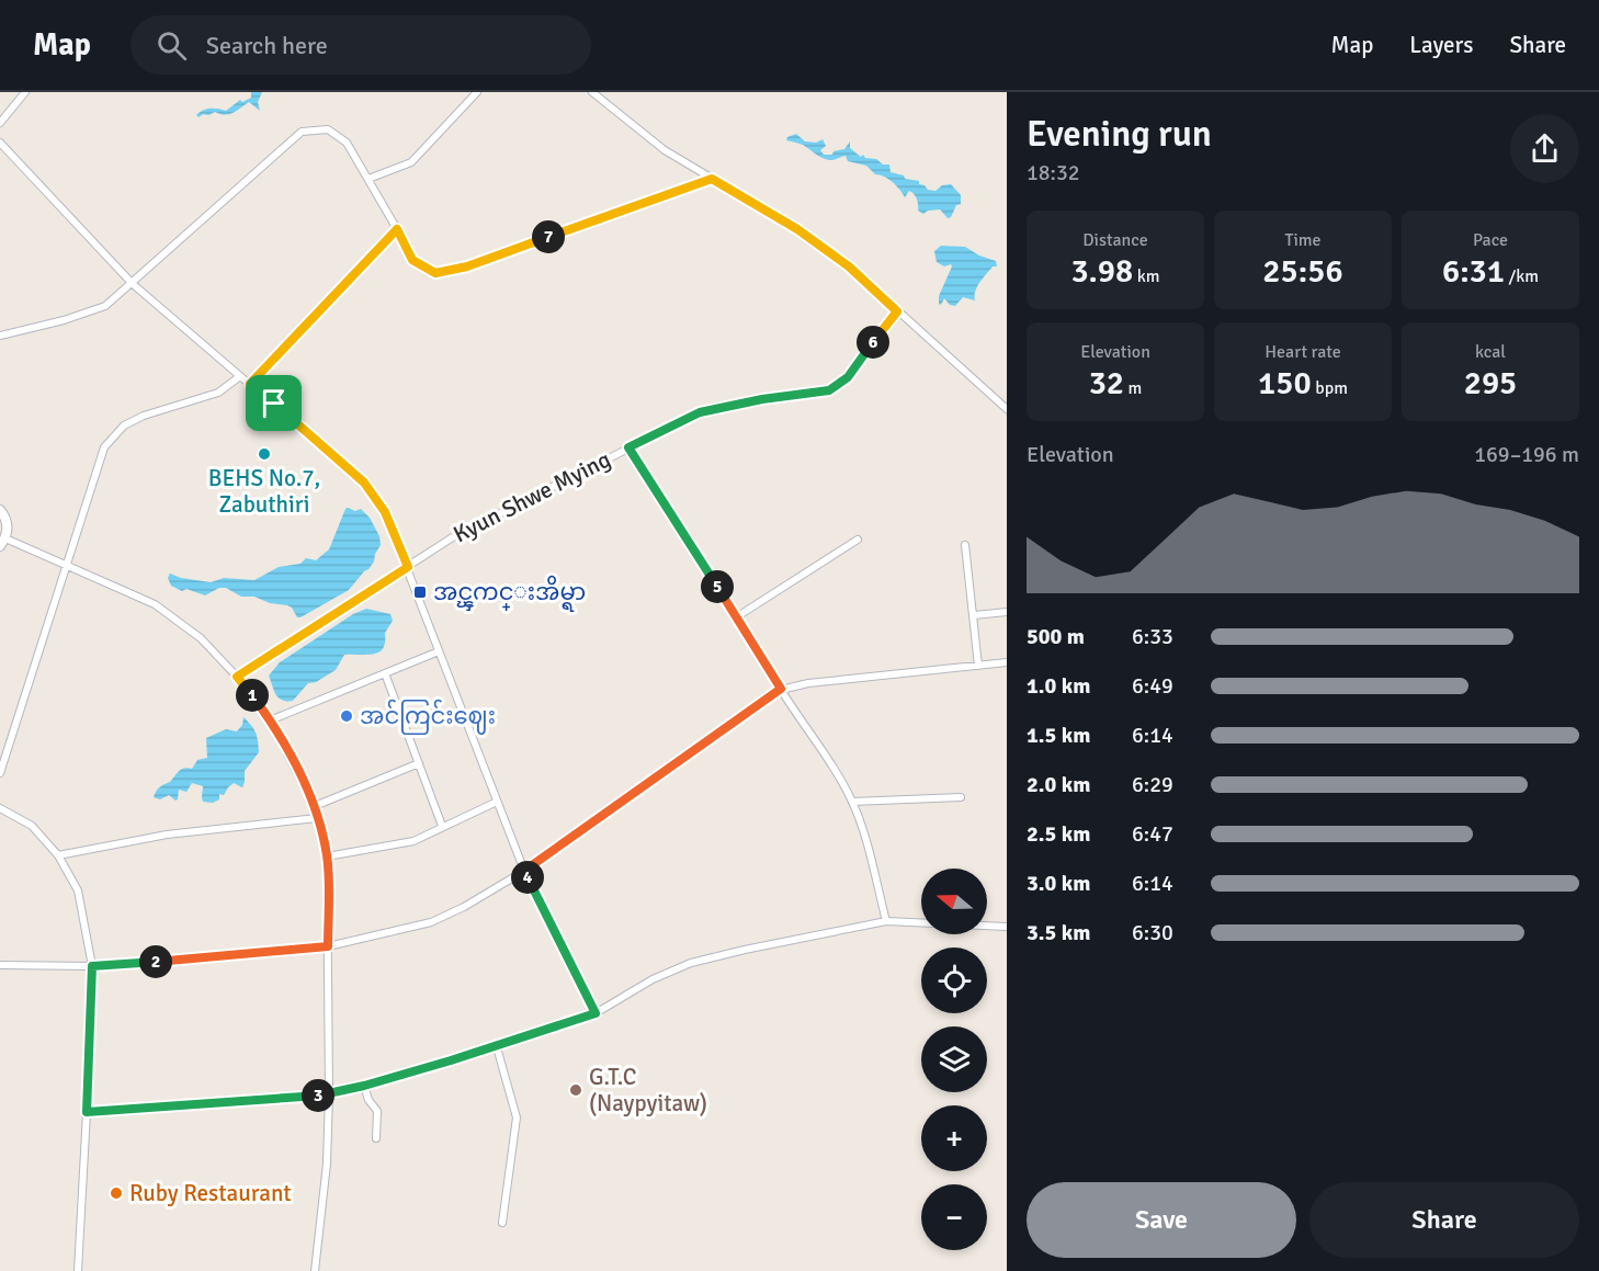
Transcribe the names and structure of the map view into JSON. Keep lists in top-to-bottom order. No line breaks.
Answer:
{"streets":{"street":["Kyun Shwe Mying"]},"places":{"other":["BEHS No.7, Zabuthiri","အင်ကြင်းဈေး","G.T.C (Naypyitaw)","Ruby Restaurant"],"transit":["အင္ၾကင္းအိမ္ရာ"]},"north":"left","page":{"header":"Map","search":"Search here","nav":["Map","Layers","Share"],"heading":["Evening run","18:32"],"stats":[["Distance","3.98 km"],["Time","25:56"],["Pace","6:31 /km"],["Elevation","32 m"],["Heart rate","150 bpm"],["kcal","295"]],"pins":["7","6","5","1","4","2","3"],"chart":["Elevation","169–196 m"],"list":[{"name":"500 m","note":"6:33"},{"name":"1.0 km","note":"6:49"},{"name":"1.5 km","note":"6:14"},{"name":"2.0 km","note":"6:29"},{"name":"2.5 km","note":"6:47"},{"name":"3.0 km","note":"6:14"},{"name":"3.5 km","note":"6:30"}],"map_buttons":["+","−"],"buttons":["Save","Share"]}}
